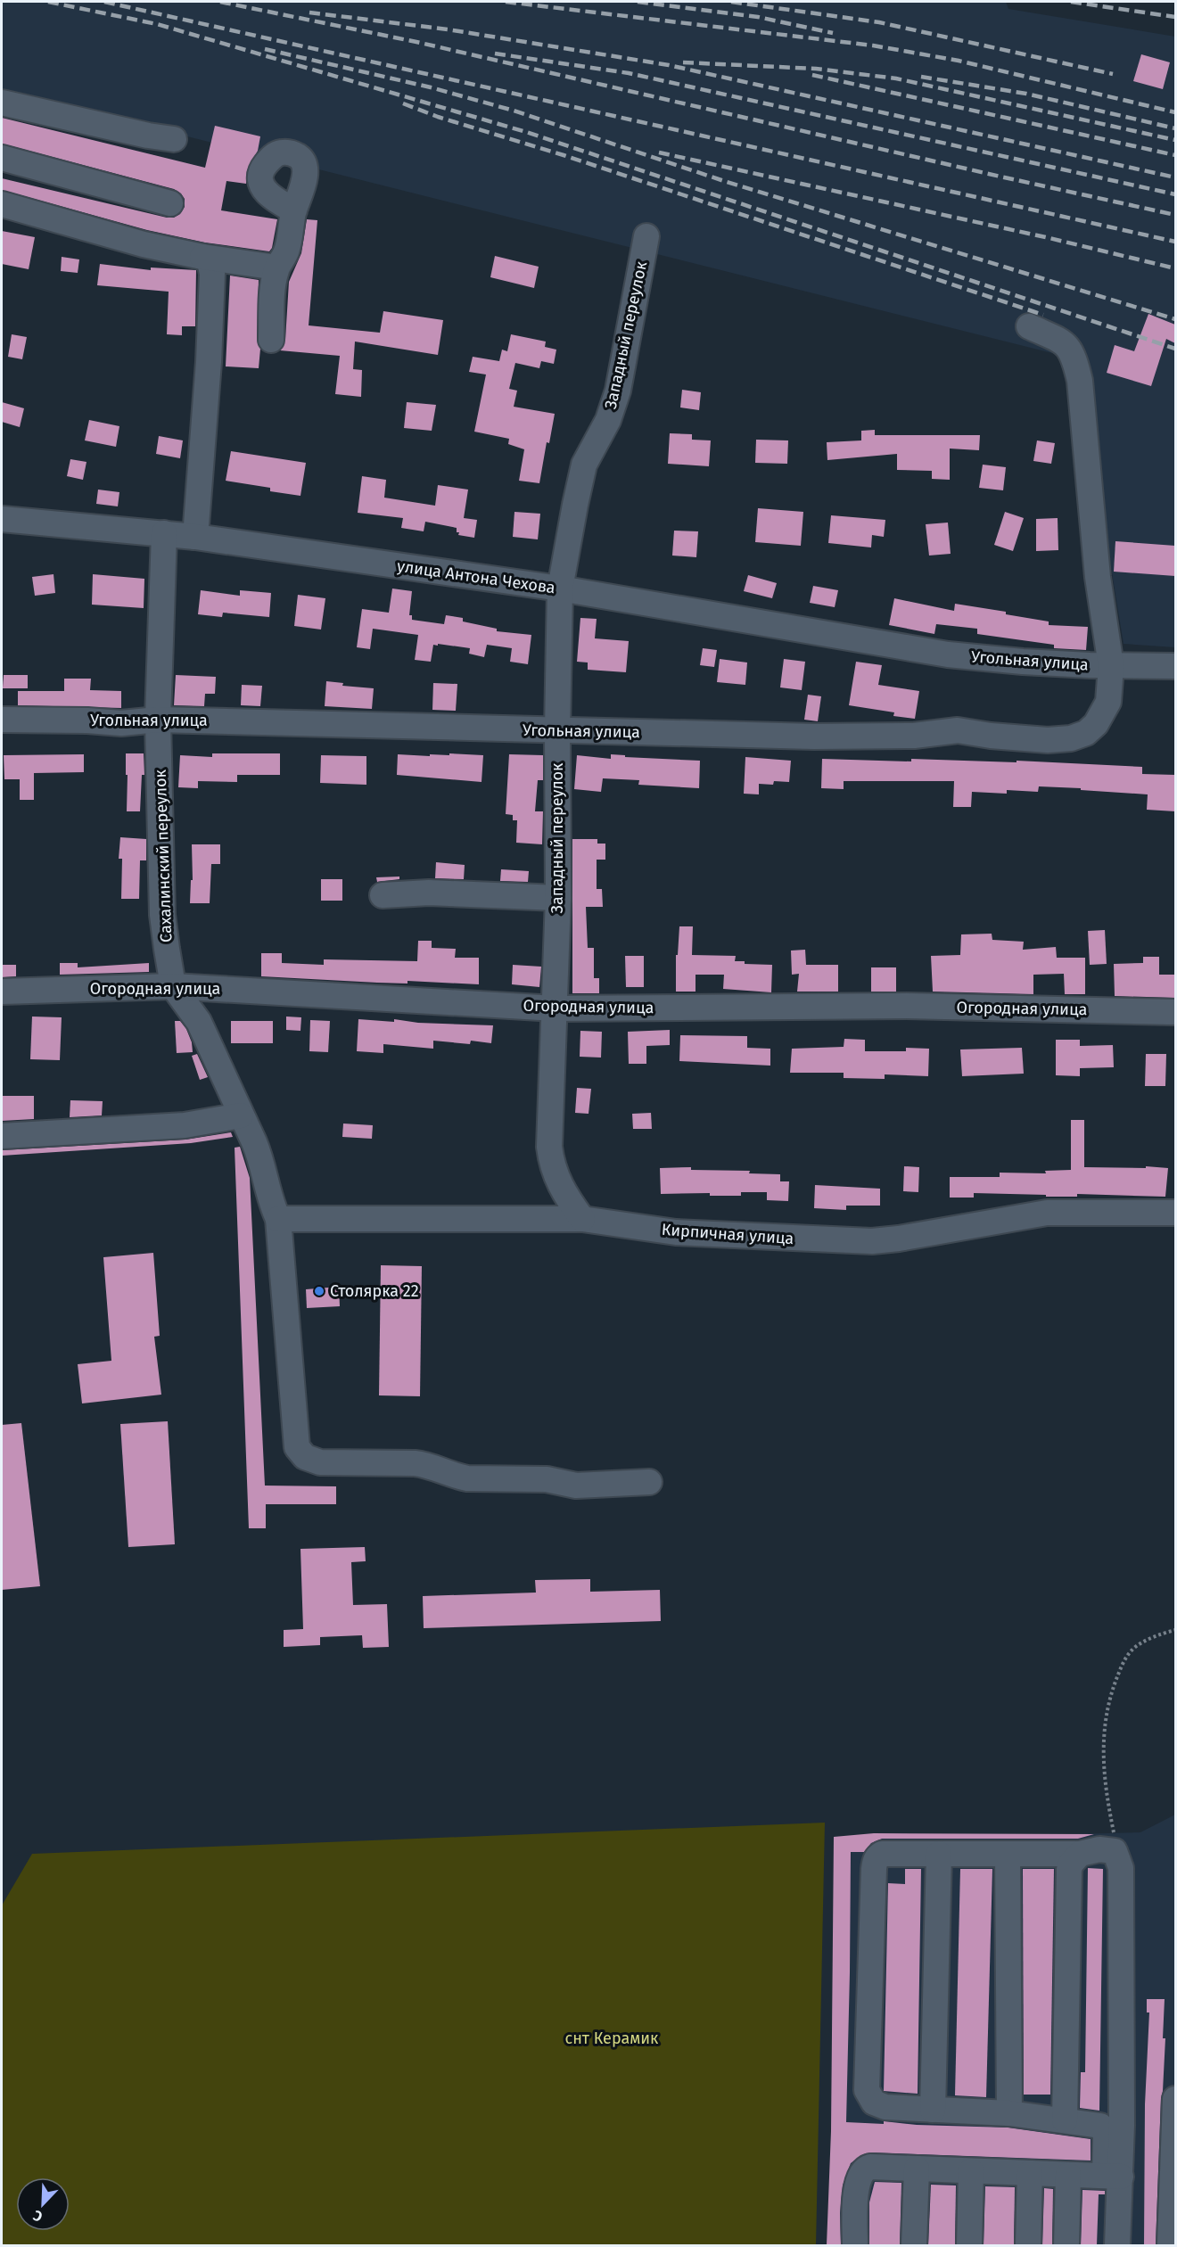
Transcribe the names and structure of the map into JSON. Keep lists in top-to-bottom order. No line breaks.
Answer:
{"streets":{"street":["Западный переулок","улица Антона Чехова","Угольная улица","Сахалинский переулок","Огородная улица","Кирпичная улица"]},"crossings":[["Западный переулок","улица Антона Чехова"],["Западный переулок","Угольная улица"],["Западный переулок","Огородная улица"],["Западный переулок","Кирпичная улица"],["улица Антона Чехова","Угольная улица"],["улица Антона Чехова","Сахалинский переулок"],["Угольная улица","Сахалинский переулок"],["Сахалинский переулок","Огородная улица"],["Сахалинский переулок","Кирпичная улица"]],"parks":["снт Керамик"],"places":["Столярка 22"],"north":"bottom left"}
